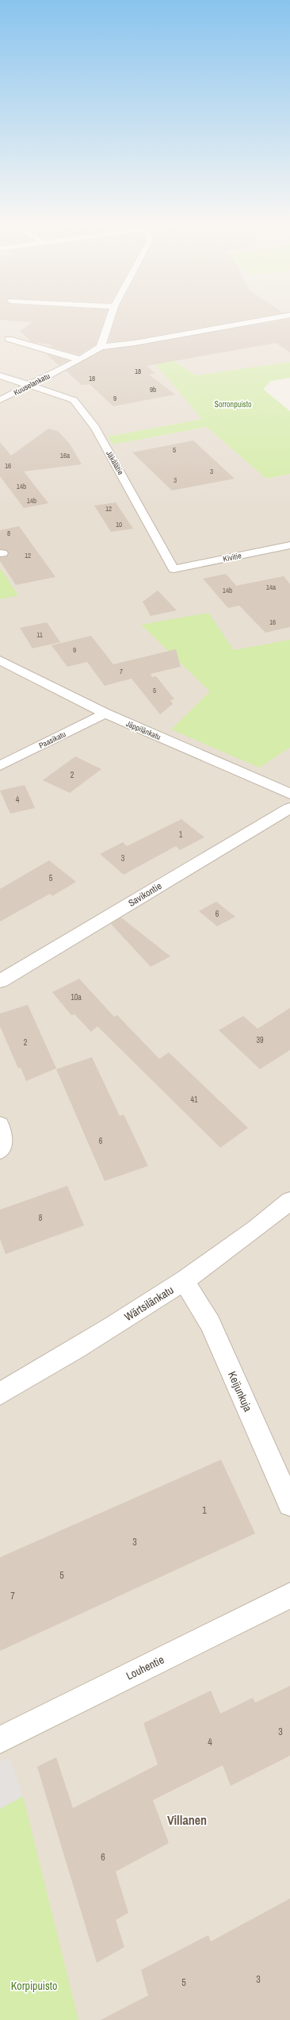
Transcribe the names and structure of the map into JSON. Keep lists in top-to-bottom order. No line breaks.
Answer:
{"streets":{"street":["Kuuselankatu","Jäkälätie","Kivitie","Jäppilänkatu","Paasikatu","Savikontie","Wärtsilänkatu","Keijunkuja","Louhentie"]},"crossings":[["Kuuselankatu","Jäkälätie"],["Jäkälätie","Kivitie"],["Jäppilänkatu","Paasikatu"],["Wärtsilänkatu","Keijunkuja"]],"districts":["Villanen"],"parks":["Sorronpuisto","Korpipuisto"],"house_numbers":["18","18","9b","9","5","16a","16","3","3","14b","14b","12","10","8","12","14a","14b","16","11","9","7","5","2","4","1","3","5","6","10a","39","2","41","6","8","1","3","5","7","3","4","6","3","5"]}
